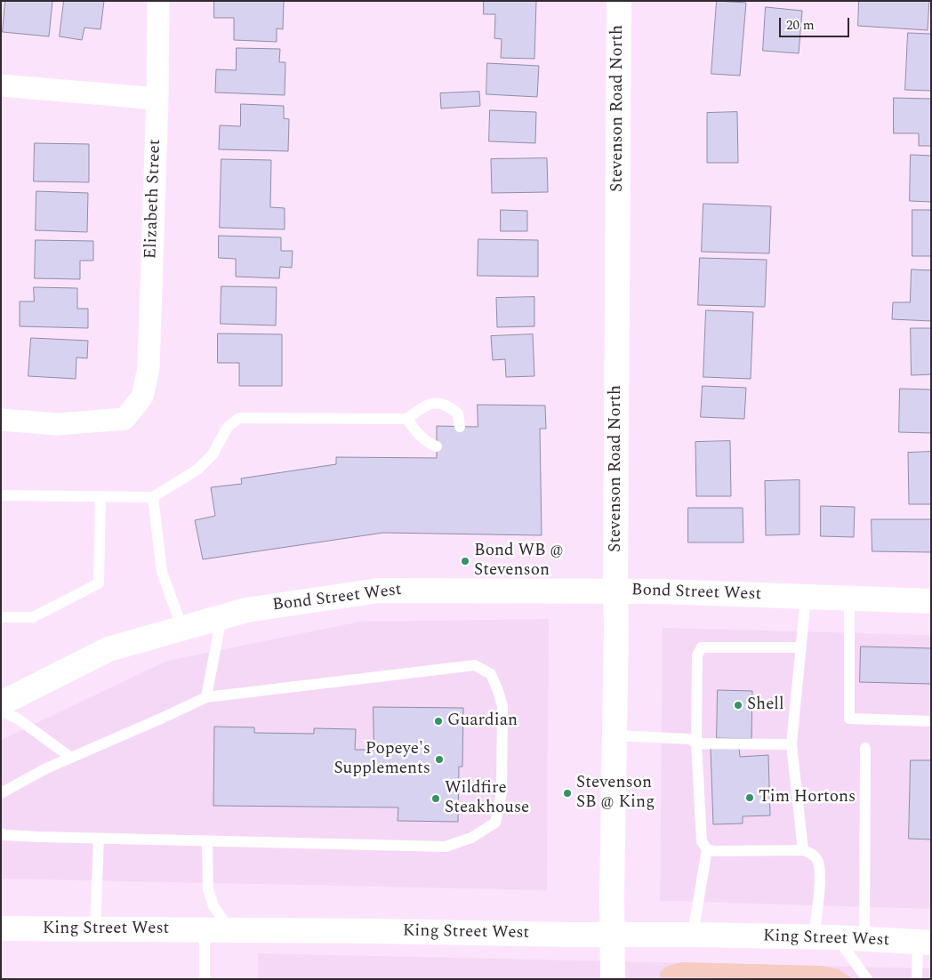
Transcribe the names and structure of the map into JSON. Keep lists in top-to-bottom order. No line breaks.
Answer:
{"streets":{"main road":["Stevenson Road North","Bond Street West","King Street West"],"street":["Elizabeth Street"]},"crossings":[["Stevenson Road North","Bond Street West"],["Stevenson Road North","King Street West"]],"places":["Bond WB @ Stevenson","Shell","Guardian","Popeye's Supplements","Stevenson SB @ King","Tim Hortons","Wildfire Steakhouse"],"scale_bar":"20 m"}
